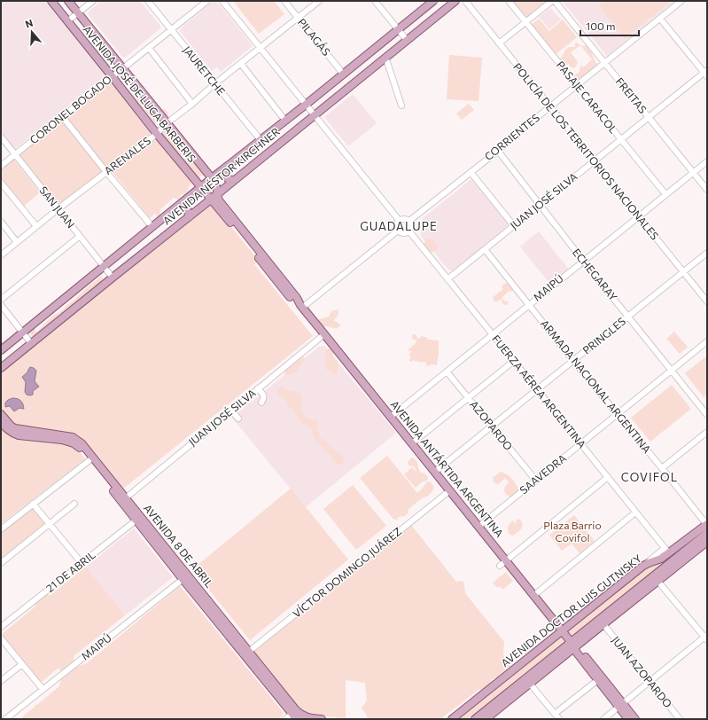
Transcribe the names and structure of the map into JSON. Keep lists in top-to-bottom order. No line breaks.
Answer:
{"streets":{"main road":["AVENIDA JOSÉ DE LUCA BARBERIS","AVENIDA NÉSTOR KIRCHNER","AVENIDA ANTÁRTIDA ARGENTINA","AVENIDA 8 DE ABRIL","AVENIDA DOCTOR LUIS GUTNISKY"],"street":["PILAGÁS","JAURETCHE","FREITAS","PASAJE CARACOL","CORONEL BOGADO","CORRIENTES","POLICÍA DE LOS TERRITORIOS NACIONALES","ARENALES","JUAN JOSÉ SILVA","SAN JUAN","ECHEGARAY","MAIPÚ","PRINGLES","ARMADA NACIONAL ARGENTINA","FUERZA AÉREA ARGENTINA","AZOPARDO","SAAVEDRA","21 DE ABRIL","VÍCTOR DOMINGO JUÁREZ","JUAN AZOPARDO"]},"crossings":[["PILAGÁS","ARENALES"],["PILAGÁS","AVENIDA NÉSTOR KIRCHNER"],["JAURETCHE","CORONEL BOGADO"],["JAURETCHE","ARENALES"],["JAURETCHE","AVENIDA NÉSTOR KIRCHNER"],["AVENIDA JOSÉ DE LUCA BARBERIS","CORONEL BOGADO"],["AVENIDA JOSÉ DE LUCA BARBERIS","ARENALES"],["AVENIDA JOSÉ DE LUCA BARBERIS","AVENIDA NÉSTOR KIRCHNER"],["AVENIDA JOSÉ DE LUCA BARBERIS","AVENIDA ANTÁRTIDA ARGENTINA"],["FREITAS","CORRIENTES"],["FREITAS","JUAN JOSÉ SILVA"],["FREITAS","MAIPÚ"],["PASAJE CARACOL","CORRIENTES"],["PASAJE CARACOL","JUAN JOSÉ SILVA"],["PASAJE CARACOL","MAIPÚ"],["CORONEL BOGADO","SAN JUAN"],["CORRIENTES","POLICÍA DE LOS TERRITORIOS NACIONALES"],["CORRIENTES","ECHEGARAY"],["CORRIENTES","FUERZA AÉREA ARGENTINA"],["POLICÍA DE LOS TERRITORIOS NACIONALES","JUAN JOSÉ SILVA"],["POLICÍA DE LOS TERRITORIOS NACIONALES","MAIPÚ"],["POLICÍA DE LOS TERRITORIOS NACIONALES","PRINGLES"],["ARENALES","SAN JUAN"],["AVENIDA NÉSTOR KIRCHNER","SAN JUAN"],["AVENIDA NÉSTOR KIRCHNER","AVENIDA ANTÁRTIDA ARGENTINA"],["JUAN JOSÉ SILVA","ECHEGARAY"],["JUAN JOSÉ SILVA","ARMADA NACIONAL ARGENTINA"],["JUAN JOSÉ SILVA","FUERZA AÉREA ARGENTINA"],["JUAN JOSÉ SILVA","AVENIDA ANTÁRTIDA ARGENTINA"],["JUAN JOSÉ SILVA","AVENIDA 8 DE ABRIL"],["ECHEGARAY","MAIPÚ"],["ECHEGARAY","PRINGLES"],["ECHEGARAY","SAAVEDRA"],["MAIPÚ","ARMADA NACIONAL ARGENTINA"],["MAIPÚ","FUERZA AÉREA ARGENTINA"],["MAIPÚ","AZOPARDO"],["MAIPÚ","AVENIDA ANTÁRTIDA ARGENTINA"],["MAIPÚ","AVENIDA 8 DE ABRIL"],["PRINGLES","ARMADA NACIONAL ARGENTINA"],["PRINGLES","FUERZA AÉREA ARGENTINA"],["PRINGLES","AZOPARDO"],["PRINGLES","AVENIDA ANTÁRTIDA ARGENTINA"],["ARMADA NACIONAL ARGENTINA","SAAVEDRA"],["ARMADA NACIONAL ARGENTINA","AVENIDA DOCTOR LUIS GUTNISKY"],["FUERZA AÉREA ARGENTINA","SAAVEDRA"],["FUERZA AÉREA ARGENTINA","AVENIDA DOCTOR LUIS GUTNISKY"],["AZOPARDO","SAAVEDRA"],["AVENIDA ANTÁRTIDA ARGENTINA","SAAVEDRA"],["AVENIDA ANTÁRTIDA ARGENTINA","VÍCTOR DOMINGO JUÁREZ"],["AVENIDA ANTÁRTIDA ARGENTINA","AVENIDA DOCTOR LUIS GUTNISKY"],["AVENIDA 8 DE ABRIL","21 DE ABRIL"],["AVENIDA 8 DE ABRIL","VÍCTOR DOMINGO JUÁREZ"]],"districts":["GUADALUPE","COVIFOL"],"parks":["Plaza Barrio Covifol"],"scale_bar":"100 m","north":"top"}
